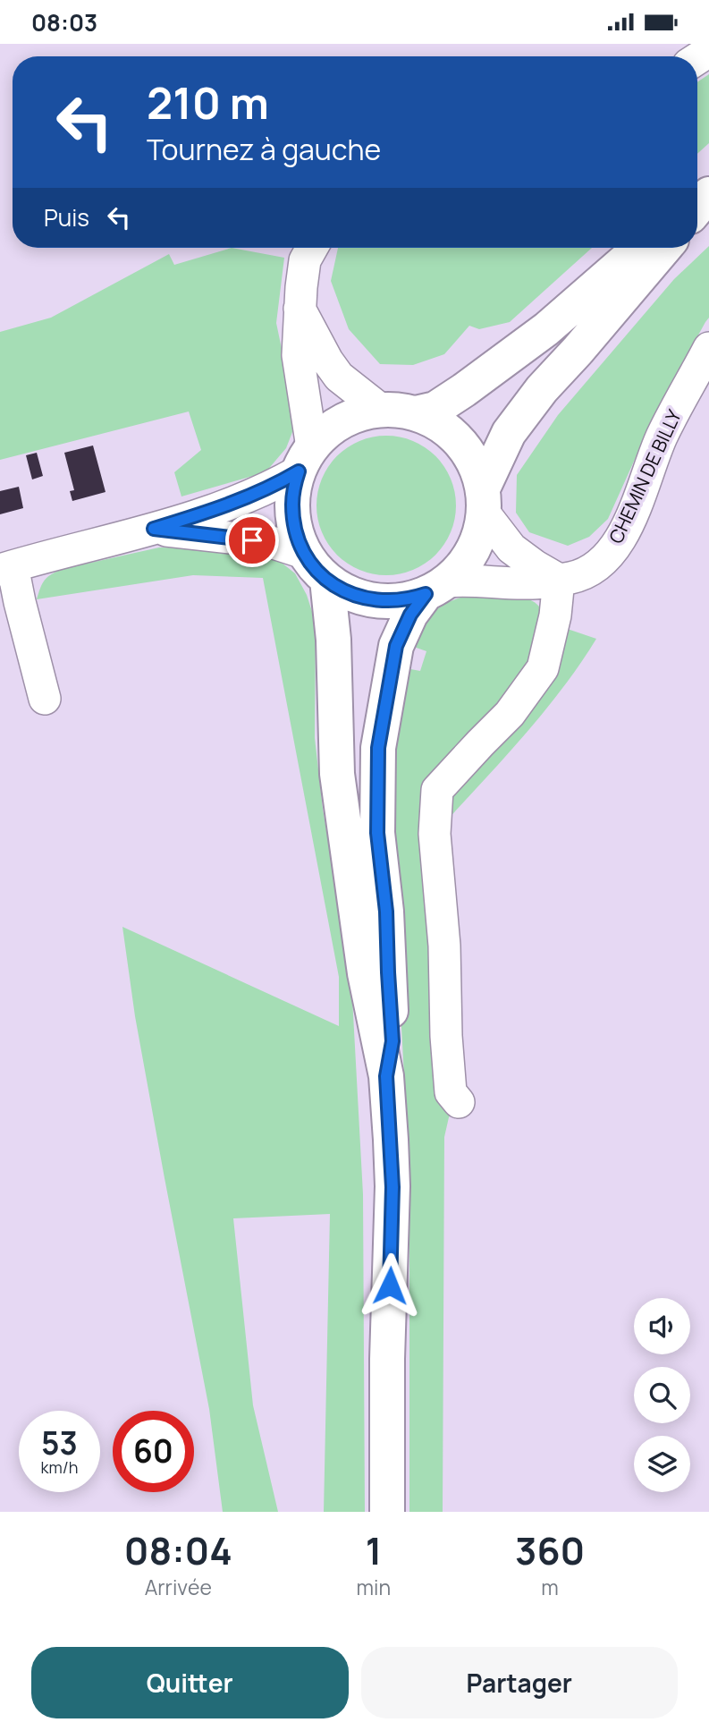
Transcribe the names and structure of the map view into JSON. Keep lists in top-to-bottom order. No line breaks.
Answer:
{"streets":{"street":["CHEMIN DE BILLY"]},"page":{"status":"08:03","turn":["210 m","Tournez à gauche"],"then":"Puis","speed":"53 km/h","limit":"60","eta":["08:04","Arrivée","1","min","360","m"],"buttons":["Quitter","Partager"]}}
